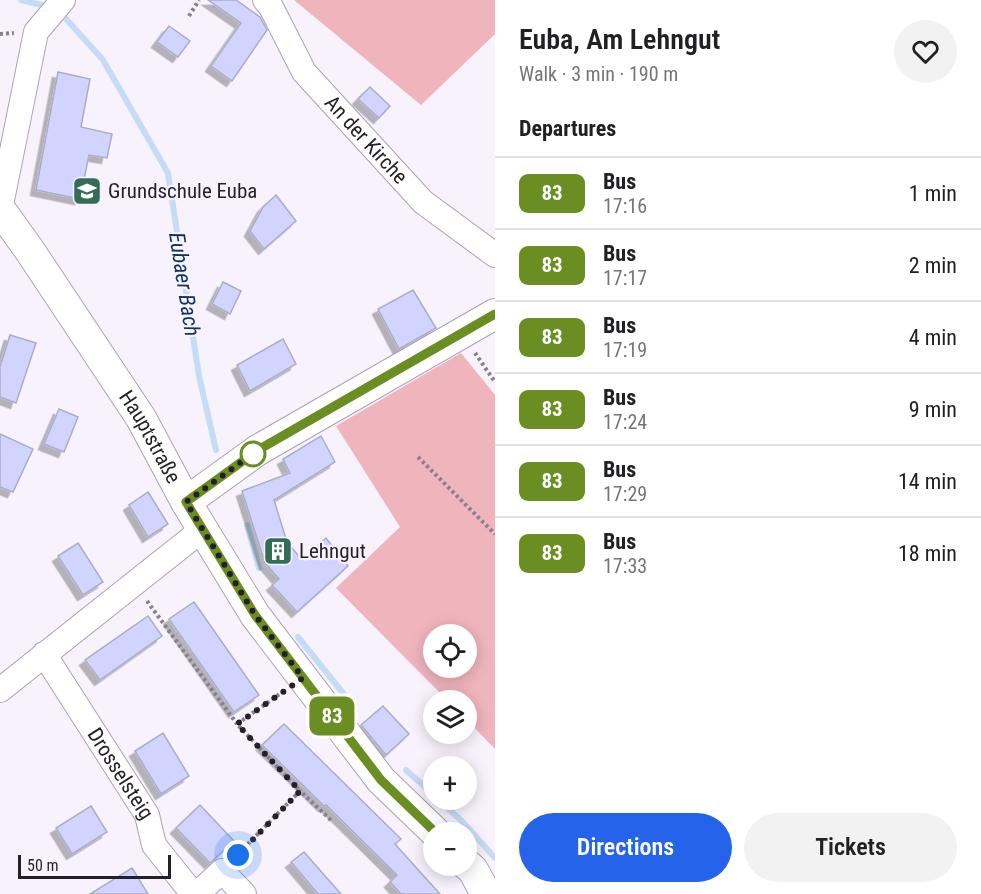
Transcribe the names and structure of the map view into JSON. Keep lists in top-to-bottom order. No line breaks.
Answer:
{"streets":{"street":["An der Kirche","Hauptstraße","Drosselsteig"]},"water":["Eubaer Bach"],"places":{"school or university":["Grundschule Euba"],"building":["Lehngut"]},"lines":["bus line 83"],"scale_bar":"50 m","page":{"on_map":"83","heading":[["Euba, Am Lehngut","Walk · 3 min · 190 m"],"Departures"],"list":[{"mark":"83","name":"Bus","note":"17:16","value":"1 min"},{"mark":"83","name":"Bus","note":"17:17","value":"2 min"},{"mark":"83","name":"Bus","note":"17:19","value":"4 min"},{"mark":"83","name":"Bus","note":"17:24","value":"9 min"},{"mark":"83","name":"Bus","note":"17:29","value":"14 min"},{"mark":"83","name":"Bus","note":"17:33","value":"18 min"}],"map_buttons":["+","−"],"buttons":["Directions","Tickets"],"scale":"50 m"}}
